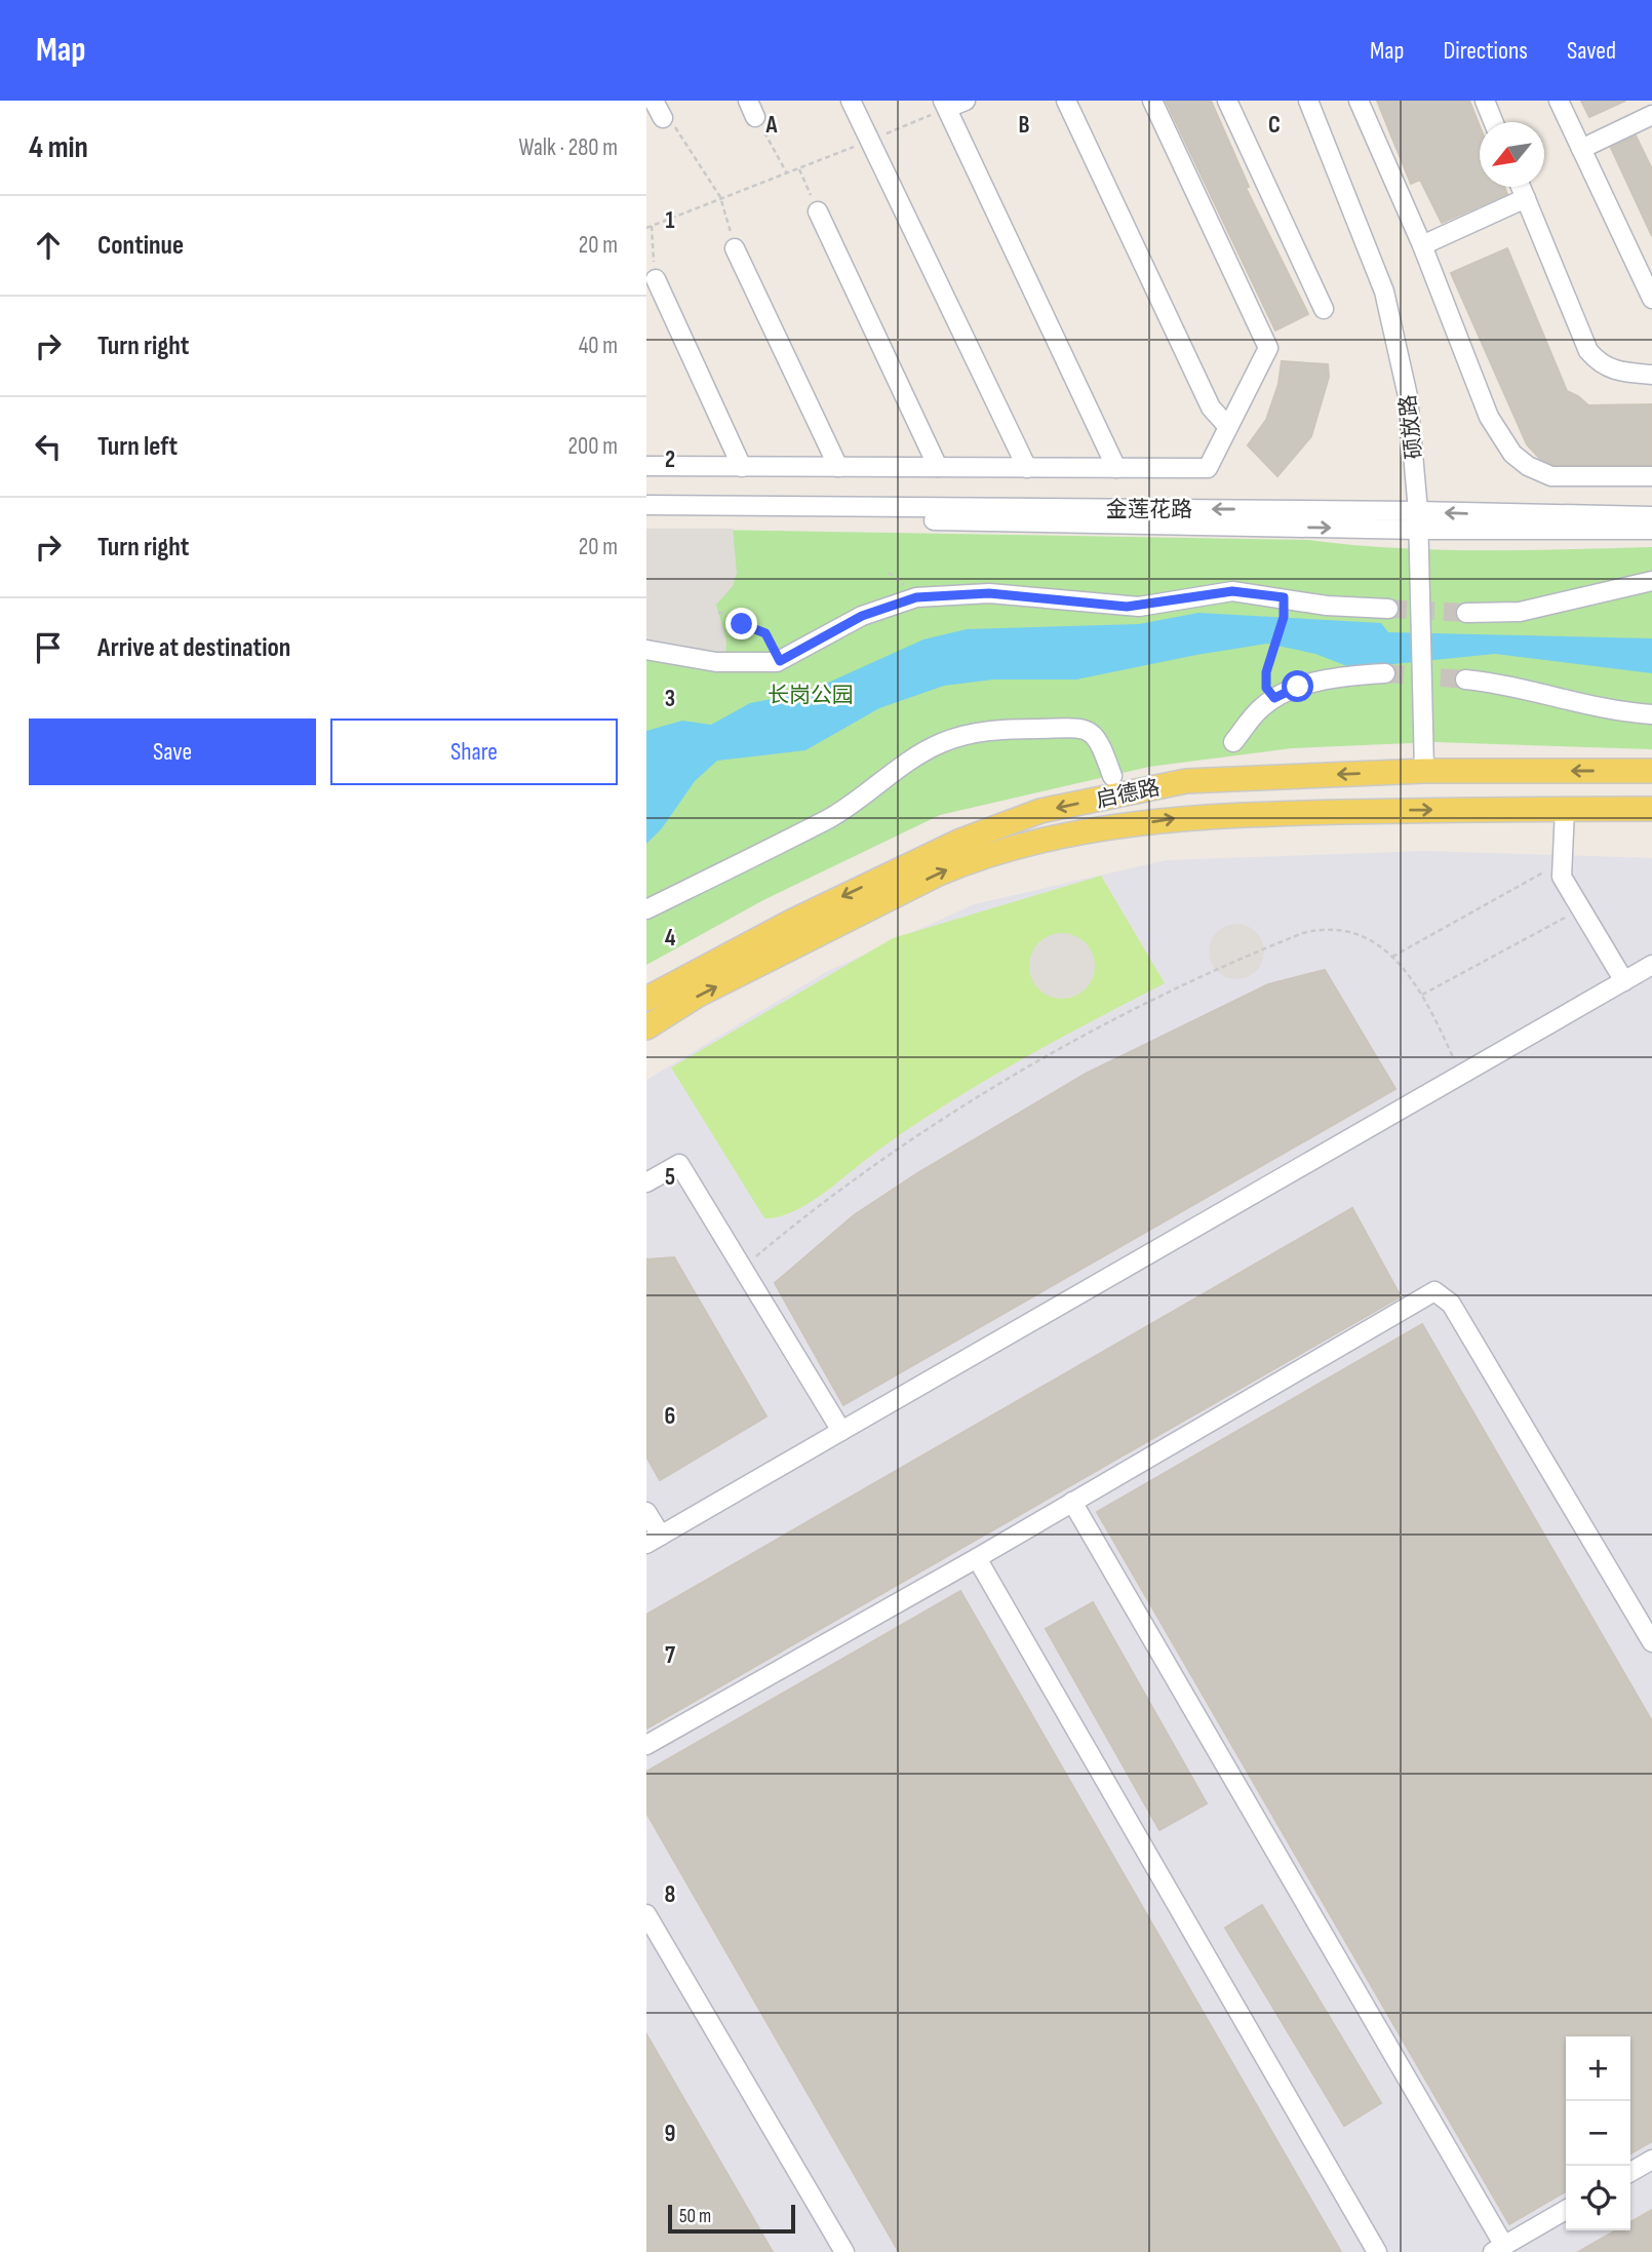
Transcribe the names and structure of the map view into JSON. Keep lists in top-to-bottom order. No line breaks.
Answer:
{"streets":{"main road":["启德路"],"street":["硕放路","金莲花路"]},"crossings":[["硕放路","金莲花路"],["硕放路","启德路"]],"parks":["长岗公园"],"scale_bar":"50 m","north":"bottom left","page":{"header":"Map","nav":["Map","Directions","Saved"],"heading":["4 min","Walk · 280 m"],"list":[["Continue","20 m"],["Turn right","40 m"],["Turn left","200 m"],["Turn right","20 m"],"Arrive at destination"],"buttons":["Save","Share"],"map_buttons":["+","−"],"scale":"50 m"},"grid":{"columns":["A","B","C"],"rows":["1","2","3","4","5","6","7","8","9"]}}
